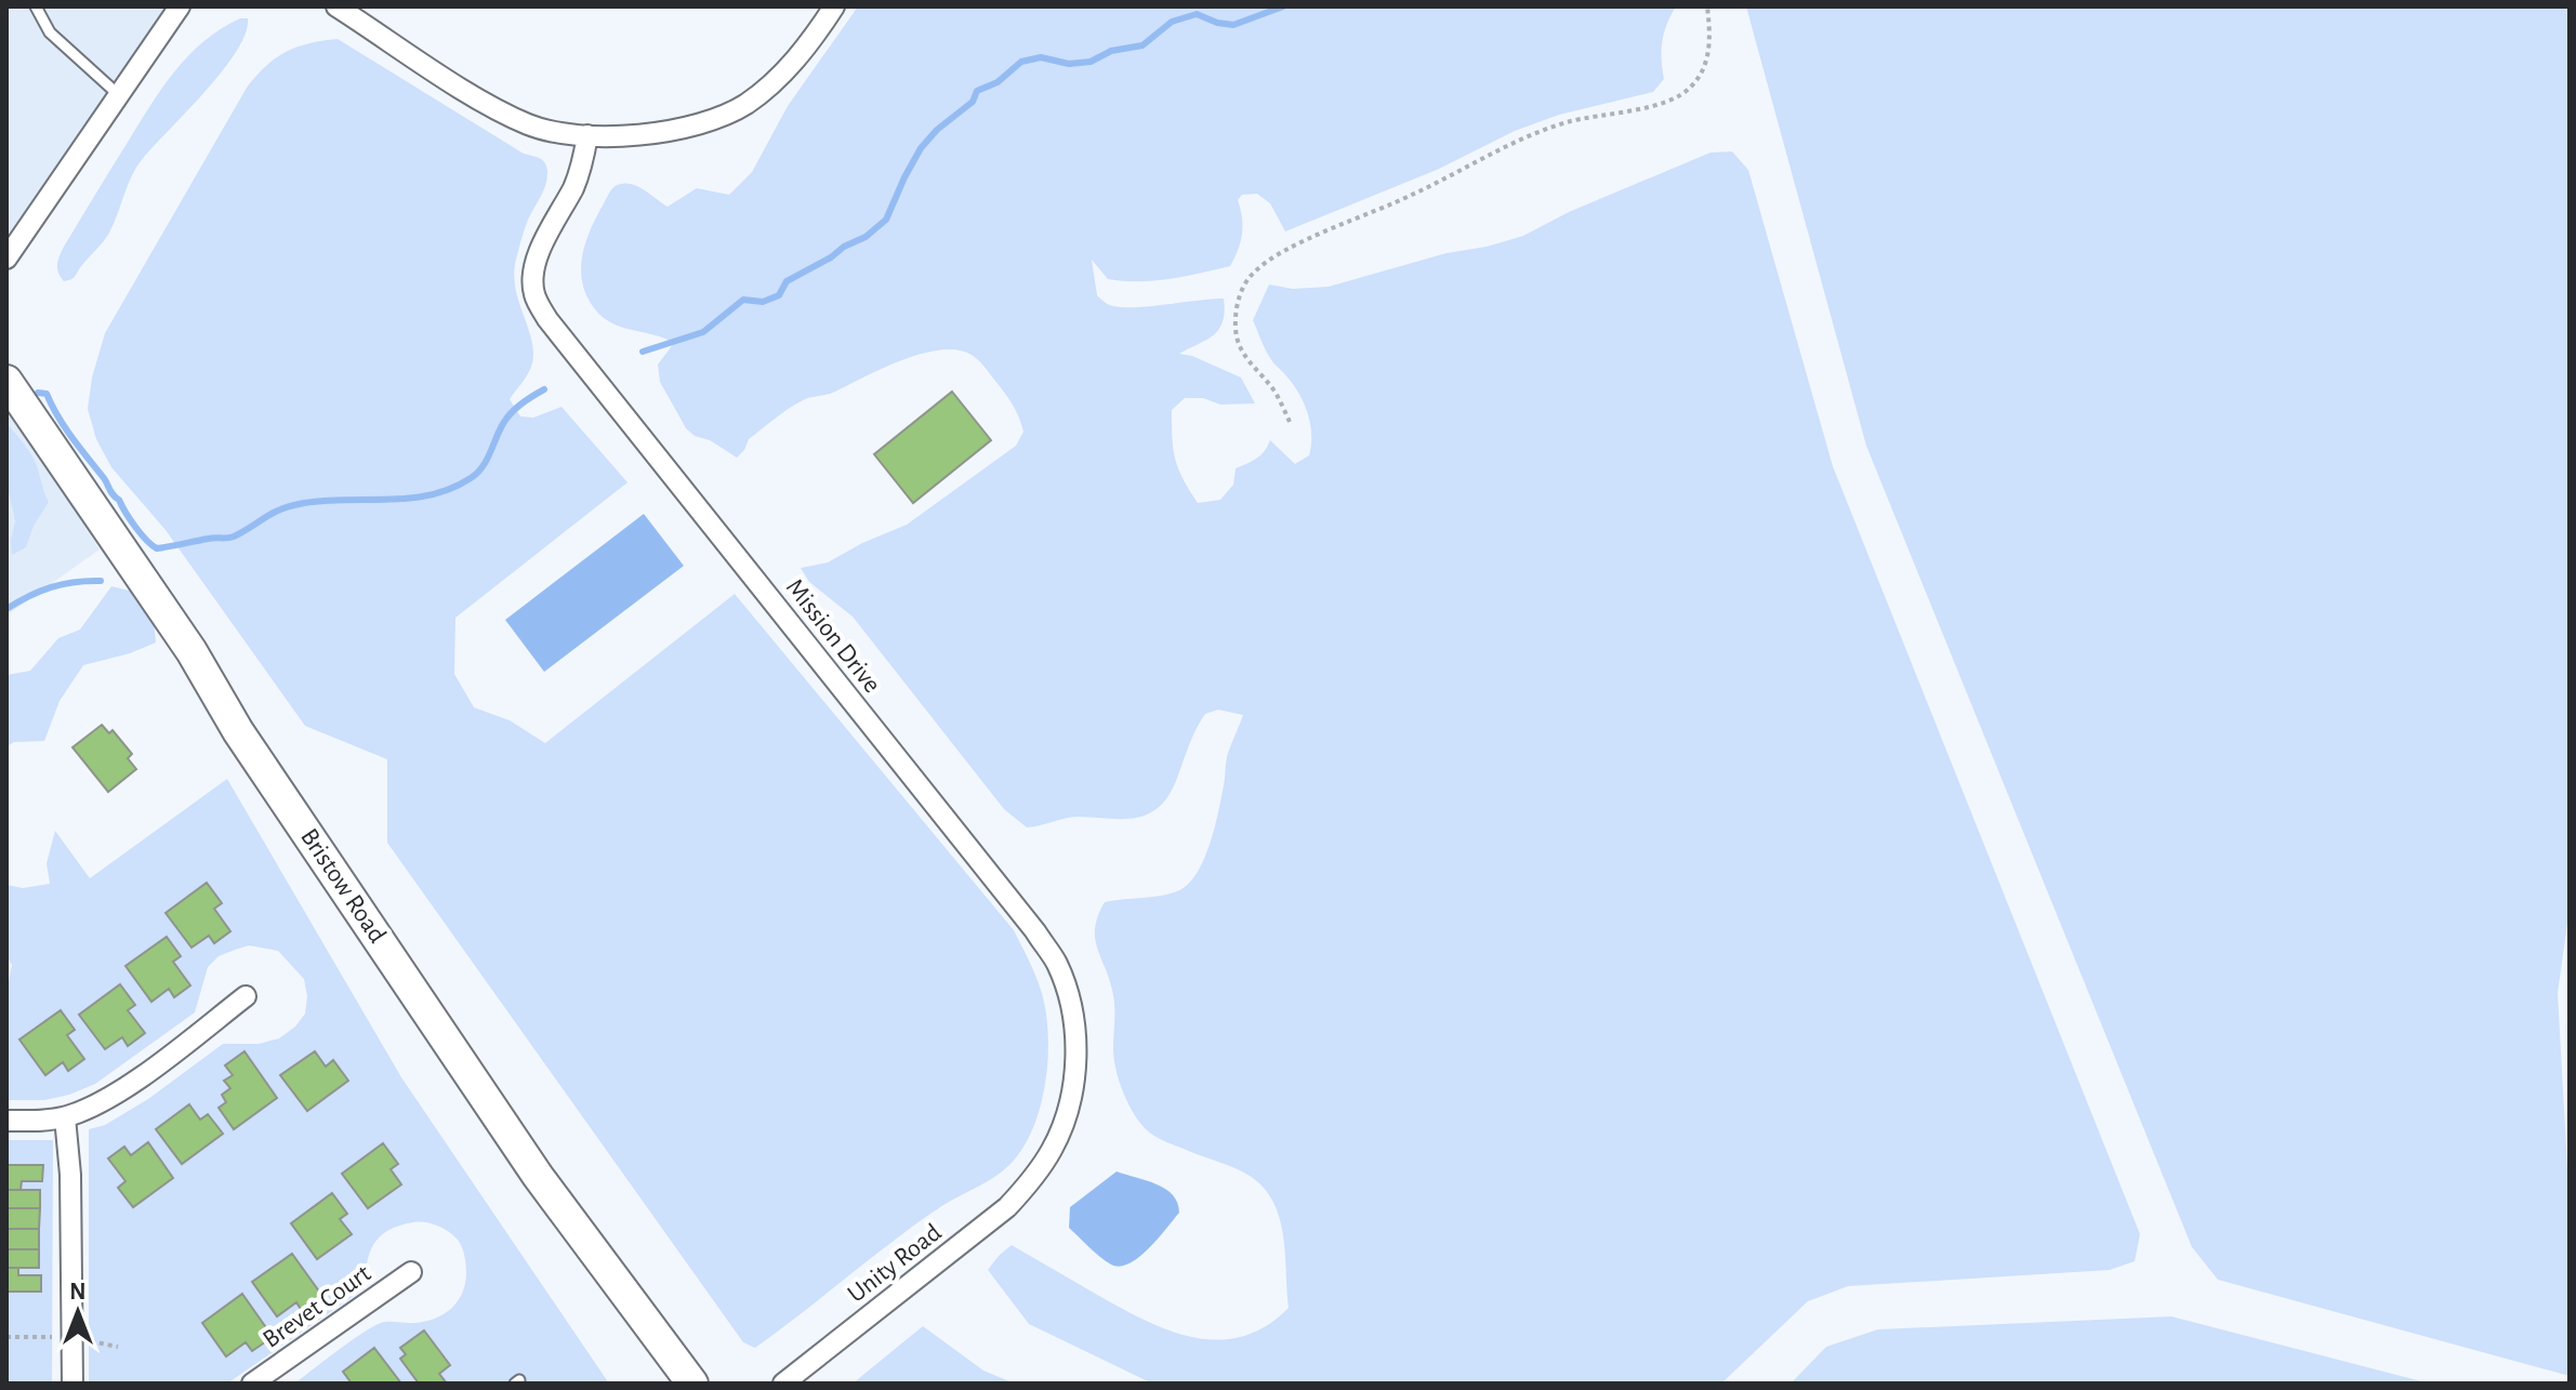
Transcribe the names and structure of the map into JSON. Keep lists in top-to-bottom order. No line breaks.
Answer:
{"streets":{"main road":["Bristow Road"],"street":["Mission Drive","Unity Road","Brevet Court"]},"crossings":[["Mission Drive","Unity Road"]],"north":"top"}
